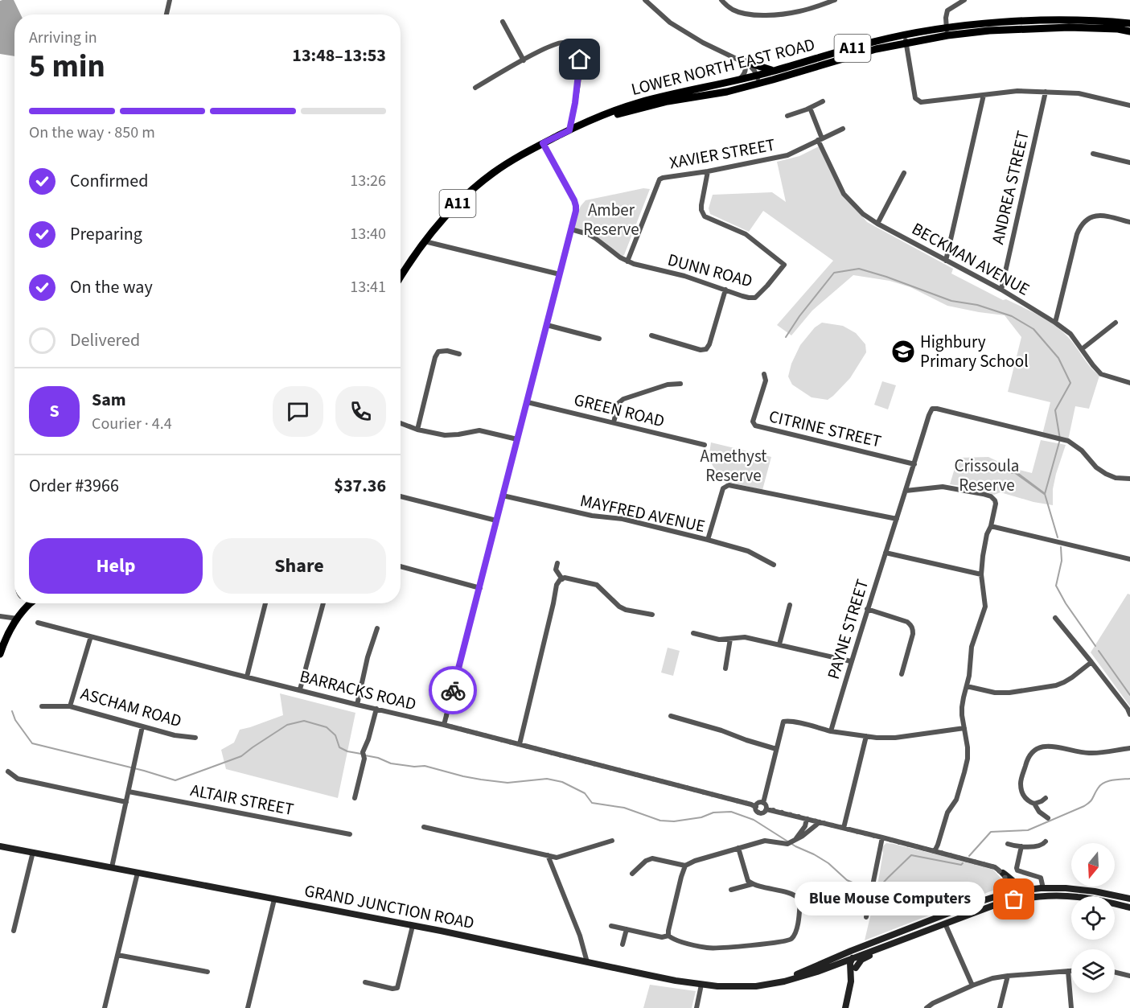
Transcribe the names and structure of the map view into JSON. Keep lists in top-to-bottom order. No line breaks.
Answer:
{"streets":{"main road":["A11","LOWER NORTH EAST ROAD","GRAND JUNCTION ROAD"],"street":["XAVIER STREET","ANDREA STREET","BECKMAN AVENUE","DUNN ROAD","GREEN ROAD","CITRINE STREET","MAYFRED AVENUE","PAYNE STREET","BARRACKS ROAD","ASCHAM ROAD","ALTAIR STREET"]},"crossings":[["XAVIER STREET","BECKMAN AVENUE"],["XAVIER STREET","DUNN ROAD"],["ANDREA STREET","BECKMAN AVENUE"],["CITRINE STREET","PAYNE STREET"],["BARRACKS ROAD","ASCHAM ROAD"]],"parks":["Amber Reserve","Amethyst Reserve","Crissoula Reserve"],"places":{"school or university":["Highbury Primary School"],"other":["Blue Mouse Computers"]},"north":"bottom","page":{"heading":["5 min","Arriving in","13:48–13:53"],"panel":["Sam","Courier · 4.4","Order #3966","$37.36"],"bar":"On the way · 850 m","list":[["Confirmed","13:26"],["Preparing","13:40"],["On the way","13:41"],"Delivered"],"round":"S","buttons":["Help","Share"],"bubble":"Blue Mouse Computers"}}
